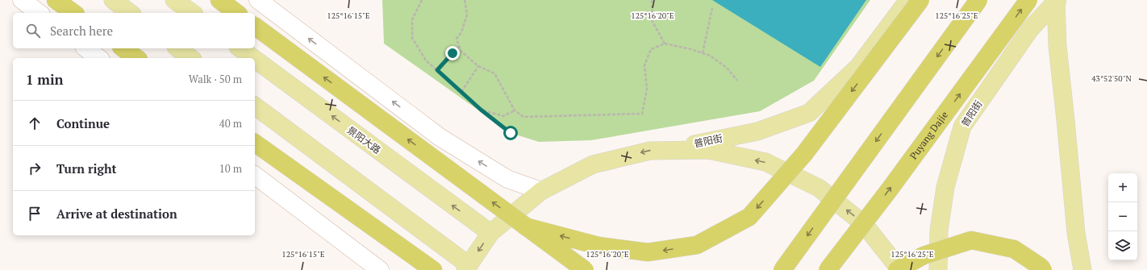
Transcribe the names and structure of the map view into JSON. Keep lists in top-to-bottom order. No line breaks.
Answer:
{"streets":{"highway":["Puyang Dajie"],"main road":["普阳街","景阳大路"]},"page":{"search":"Search here","heading":["1 min","Walk · 50 m"],"list":[["Continue","40 m"],["Turn right","10 m"],"Arrive at destination"],"map_buttons":["+","−"]},"coordinates":["125°16'15\"E","125°16'20\"E","125°16'25\"E","43°52'50\"N"]}
